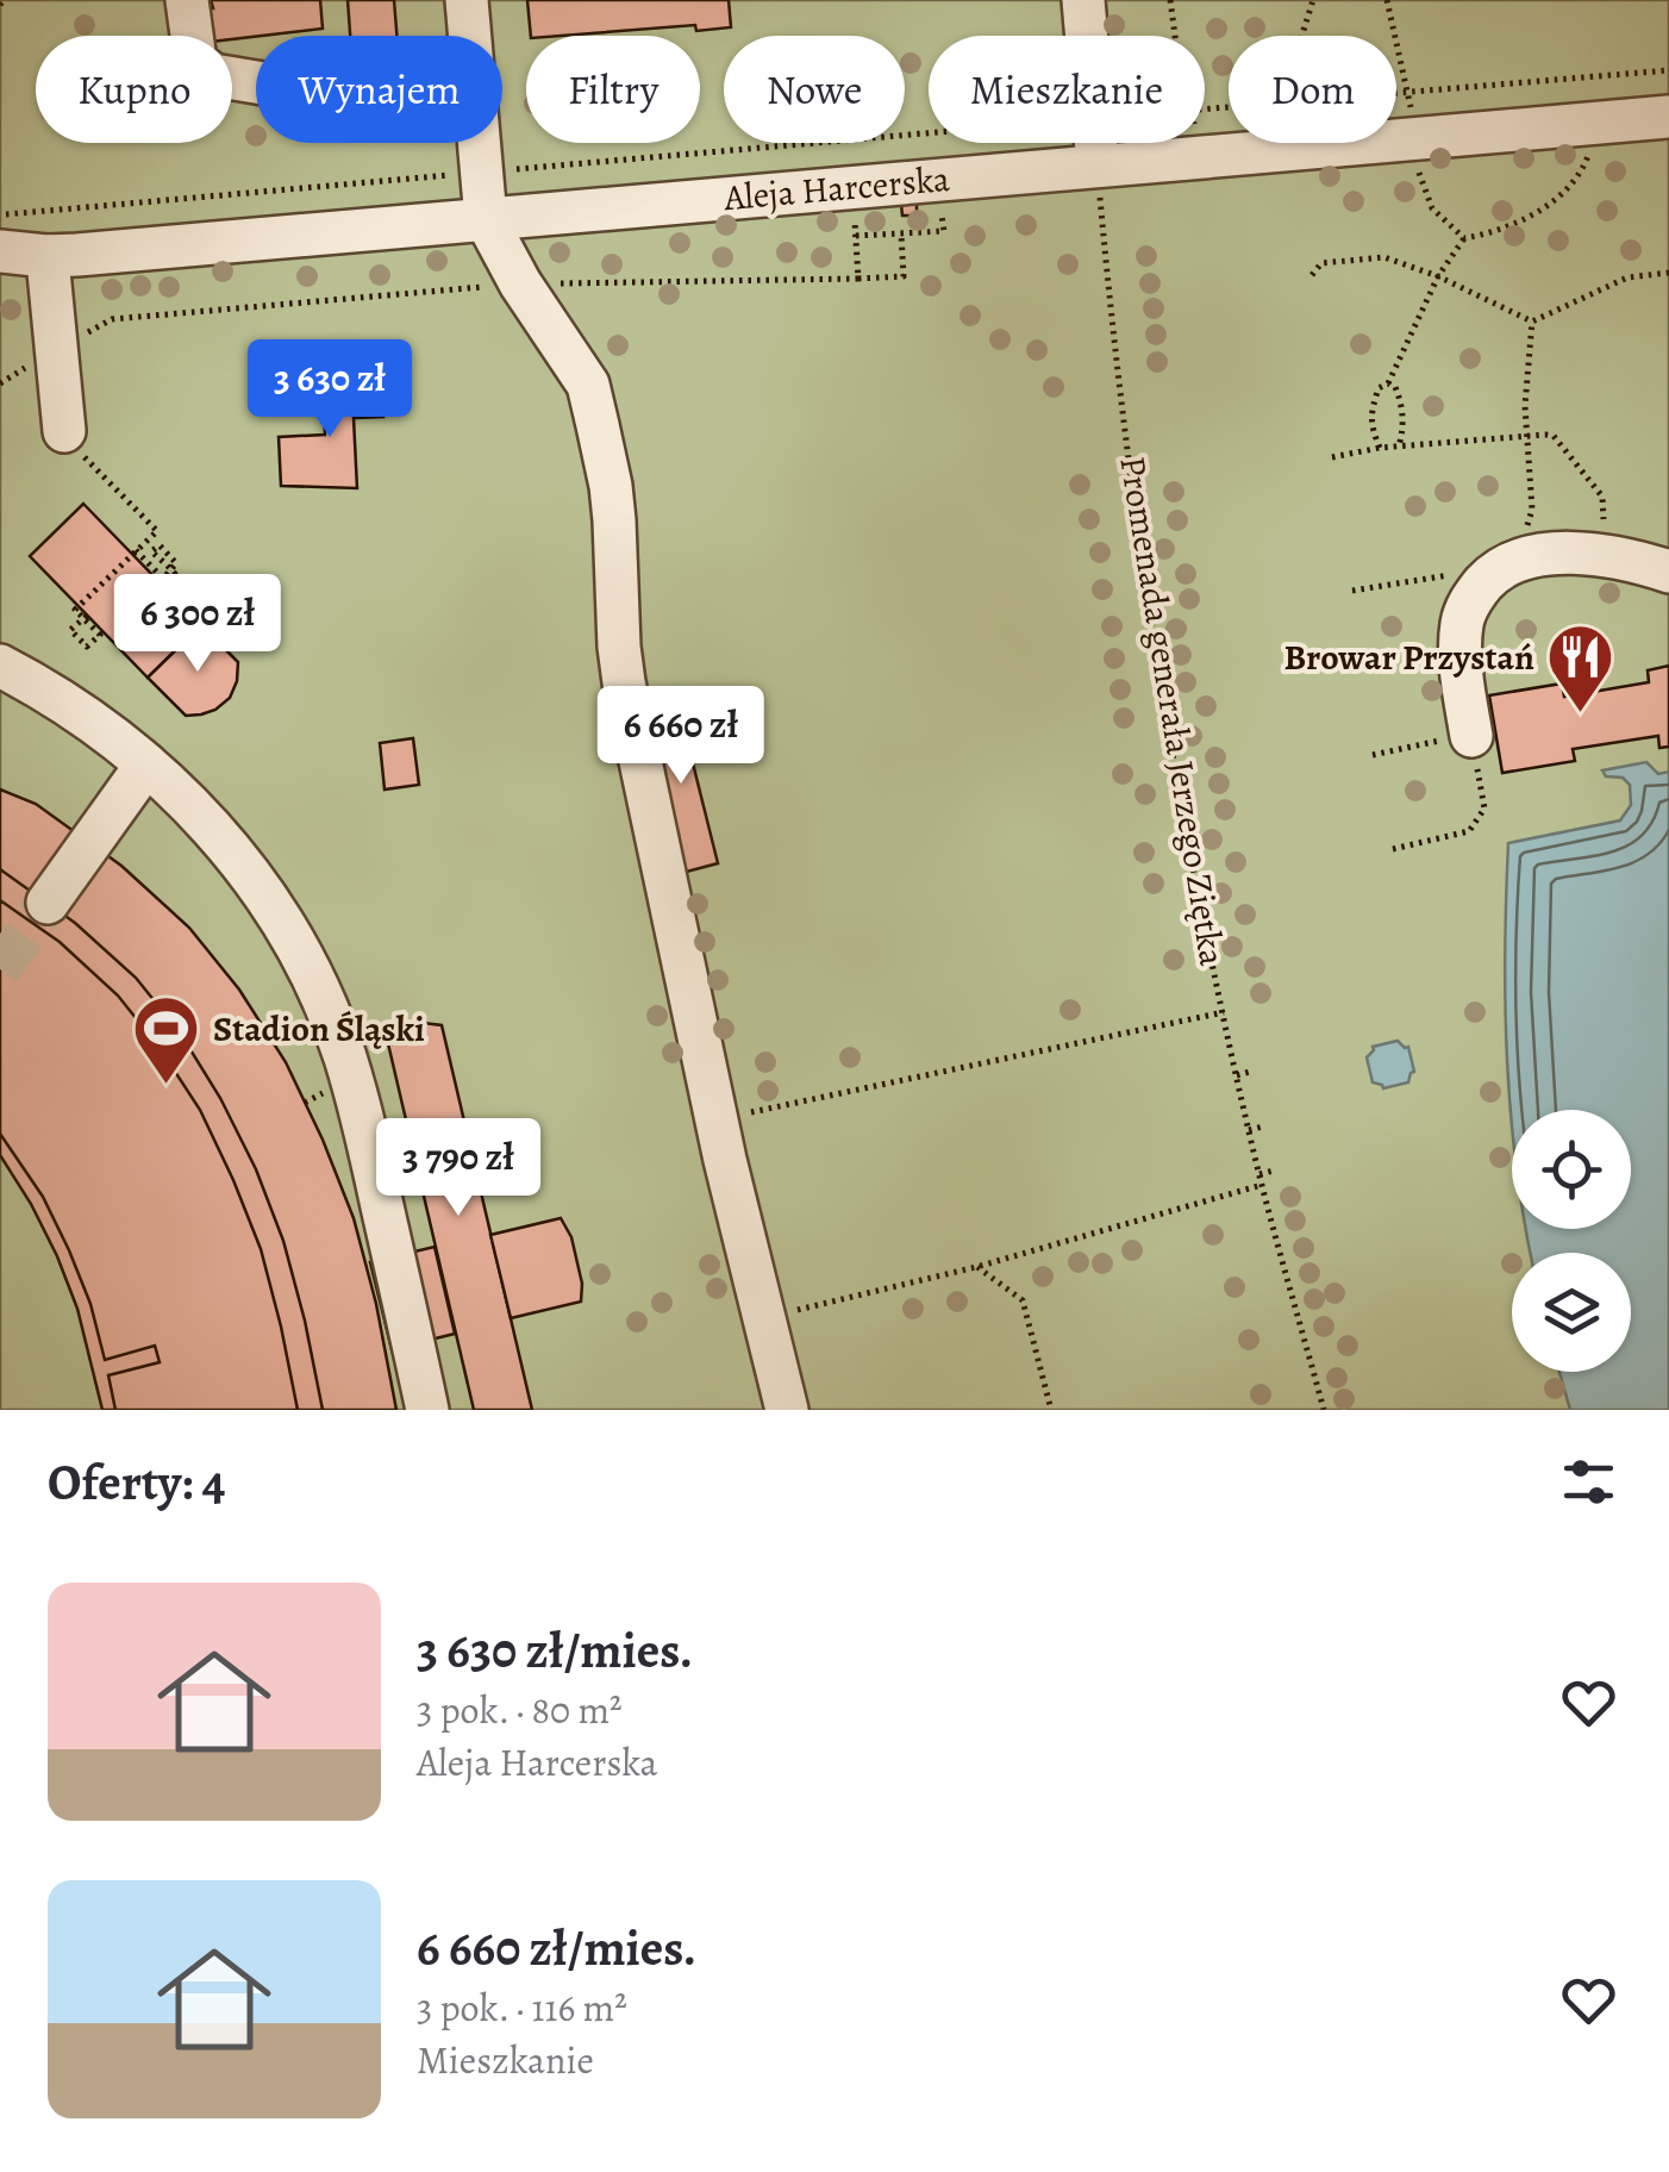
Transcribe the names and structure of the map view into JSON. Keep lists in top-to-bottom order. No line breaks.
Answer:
{"streets":{"street":["Aleja Harcerska"],"path":["Promenada generała Jerzego Ziętka"]},"crossings":[["Aleja Harcerska","Promenada generała Jerzego Ziętka"]],"places":{"restaurant":["Browar Przystań"],"sports":["Stadion Śląski"]},"page":{"chip":["Kupno","Wynajem","Filtry","Nowe","Mieszkanie","Dom"],"price":["3 630 zł","6 300 zł","6 660 zł","3 790 zł"],"heading":"Oferty: 4","list":[{"name":"3 630 zł/mies.","note":"3 pok. · 80 m² · Aleja Harcerska"},{"name":"6 660 zł/mies.","note":"3 pok. · 116 m² · Mieszkanie"}]}}
